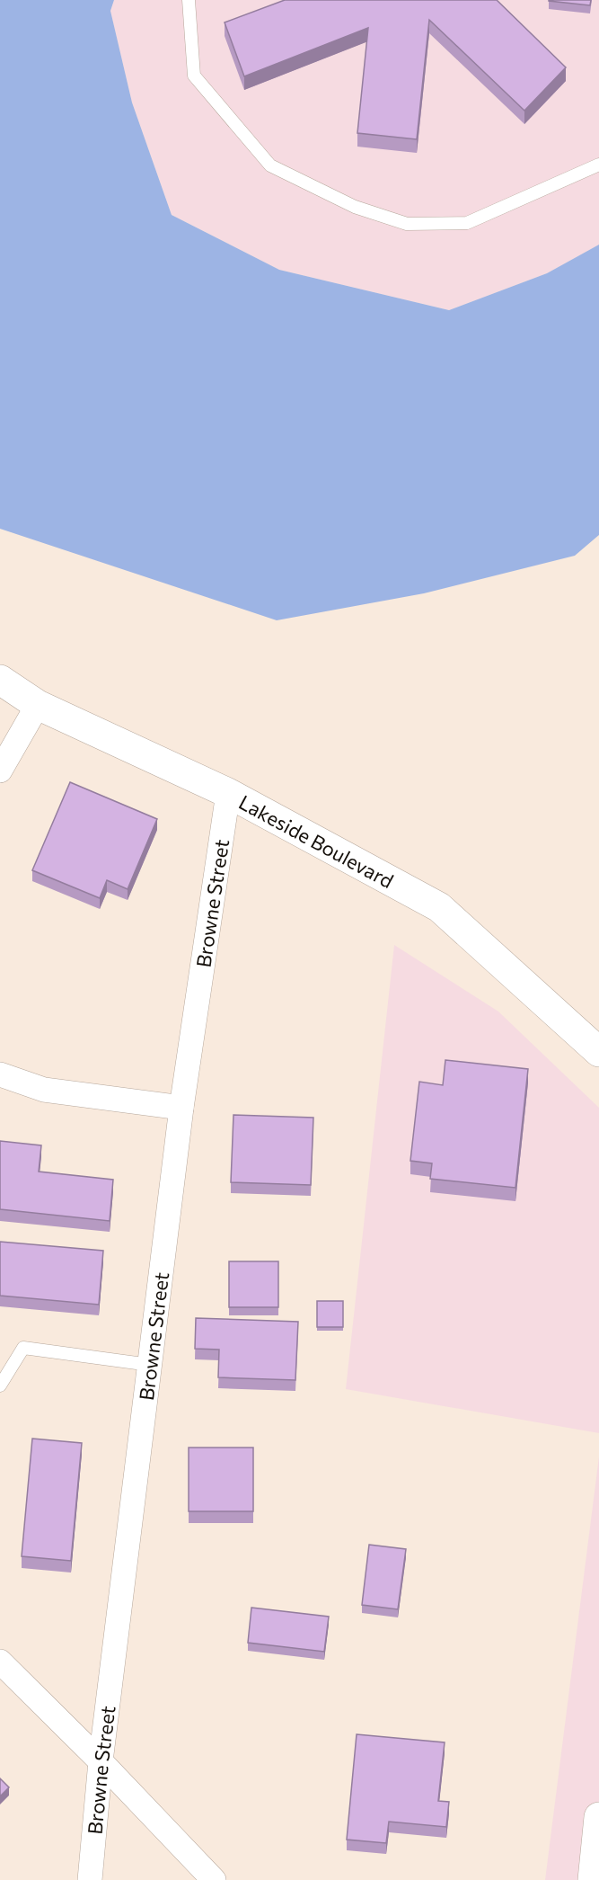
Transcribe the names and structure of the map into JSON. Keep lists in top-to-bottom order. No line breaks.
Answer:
{"streets":{"street":["Lakeside Boulevard","Browne Street"]},"crossings":[["Lakeside Boulevard","Browne Street"]]}
